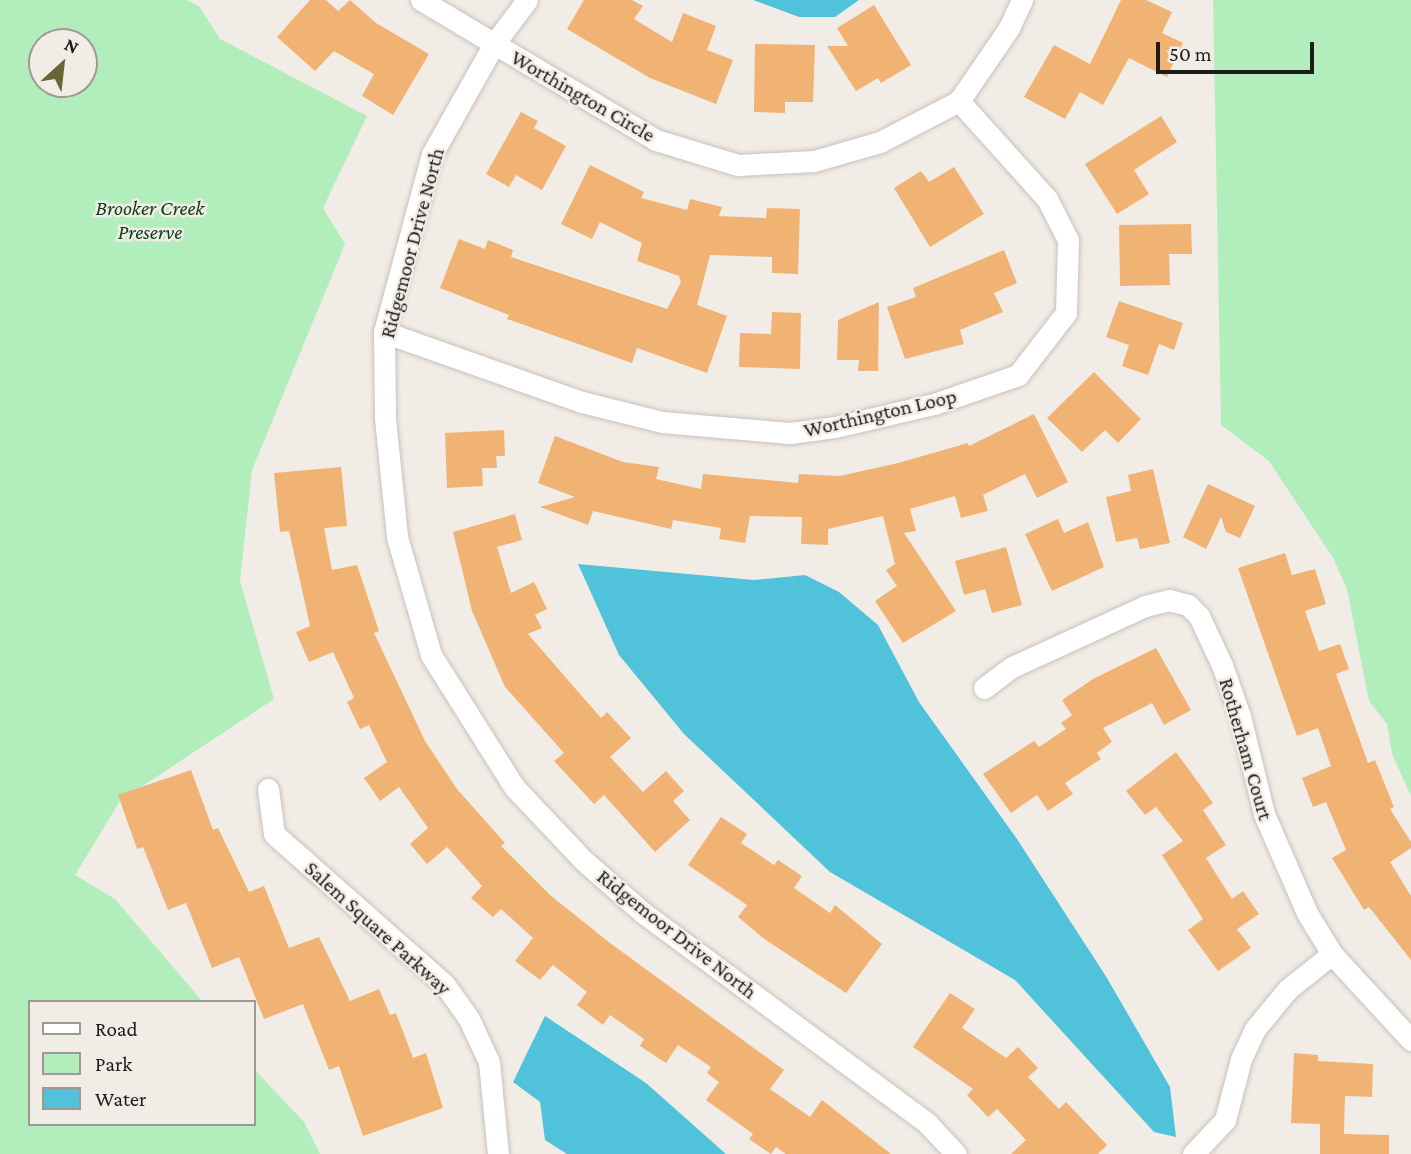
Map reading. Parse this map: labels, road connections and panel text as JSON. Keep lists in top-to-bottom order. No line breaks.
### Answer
{"streets":{"street":["Worthington Circle","Ridgemoor Drive North","Worthington Loop","Rotherham Court","Salem Square Parkway"]},"crossings":[["Worthington Circle","Ridgemoor Drive North"],["Worthington Circle","Worthington Loop"],["Ridgemoor Drive North","Worthington Loop"]],"parks":["Brooker Creek Preserve"],"legend":["Road","Park","Water"],"scale_bar":"50 m","north":"top right"}
